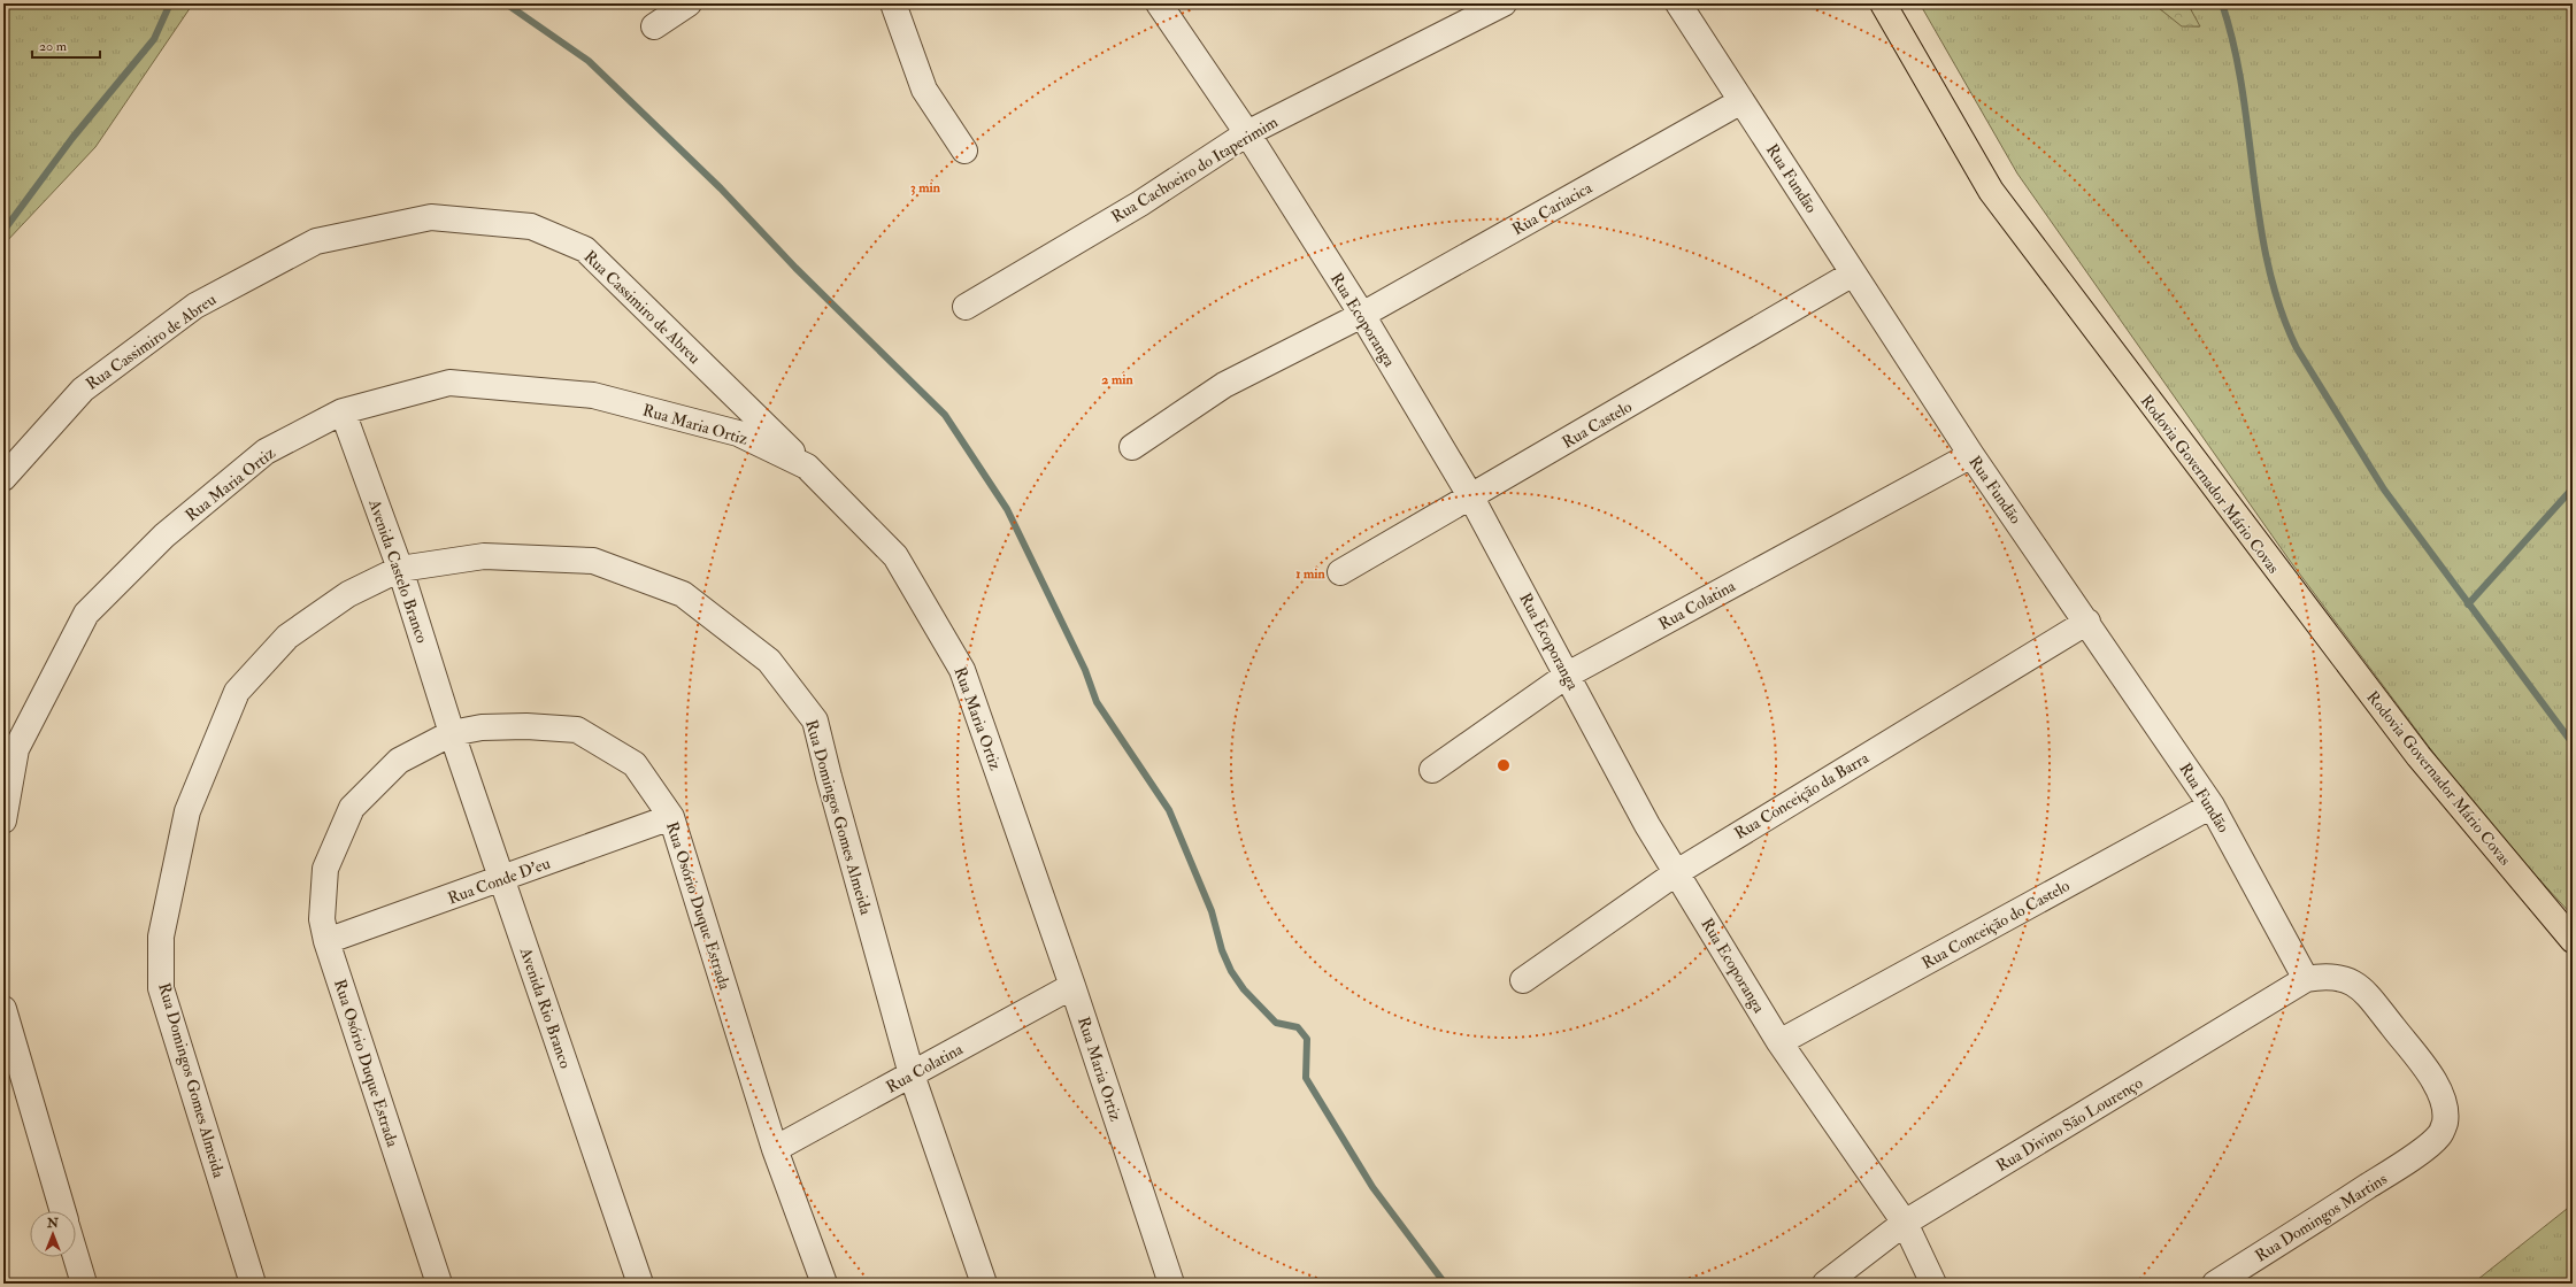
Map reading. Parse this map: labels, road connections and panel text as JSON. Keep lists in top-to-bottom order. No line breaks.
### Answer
{"streets":{"main road":["Rodovia Governador Mário Covas"],"street":["Rua Cachoeiro do Itaperimim","Rua Fundão","Rua Cariacica","Rua Cassimiro de Abreu","Rua Ecoporanga","Rua Maria Ortiz","Rua Castelo","Avenida Castelo Branco","Rua Colatina","Rua Conceição da Barra","Rua Domingos Gomes Almeida","Rua Conde D'eu","Rua Osório Duque Estrada","Rua Conceição do Castelo","Avenida Rio Branco","Rua Divino São Lourenço","Rua Domingos Martins"]},"crossings":[["Rua Cachoeiro do Itaperimim","Rua Ecoporanga"],["Rua Fundão","Rua Cariacica"],["Rua Fundão","Rua Castelo"],["Rua Fundão","Rua Colatina"],["Rua Fundão","Rua Conceição da Barra"],["Rua Fundão","Rua Conceição do Castelo"],["Rua Fundão","Rua Divino São Lourenço"],["Rua Fundão","Rua Domingos Martins"],["Rua Cariacica","Rua Ecoporanga"],["Rua Cassimiro de Abreu","Rua Maria Ortiz"],["Rua Ecoporanga","Rua Castelo"],["Rua Ecoporanga","Rua Colatina"],["Rua Ecoporanga","Rua Conceição da Barra"],["Rua Ecoporanga","Rua Conceição do Castelo"],["Rua Ecoporanga","Rua Divino São Lourenço"],["Rua Maria Ortiz","Avenida Castelo Branco"],["Rua Maria Ortiz","Rua Colatina"],["Avenida Castelo Branco","Rua Domingos Gomes Almeida"],["Avenida Castelo Branco","Rua Osório Duque Estrada"],["Avenida Castelo Branco","Avenida Rio Branco"],["Rua Colatina","Rua Domingos Gomes Almeida"],["Rua Colatina","Rua Osório Duque Estrada"],["Rua Conde D'eu","Rua Osório Duque Estrada"],["Rua Conde D'eu","Avenida Rio Branco"],["Rua Osório Duque Estrada","Avenida Rio Branco"],["Rua Divino São Lourenço","Rua Domingos Martins"]],"scale_bar":"20 m","north":"top","rings":["3 min","2 min","1 min"]}
